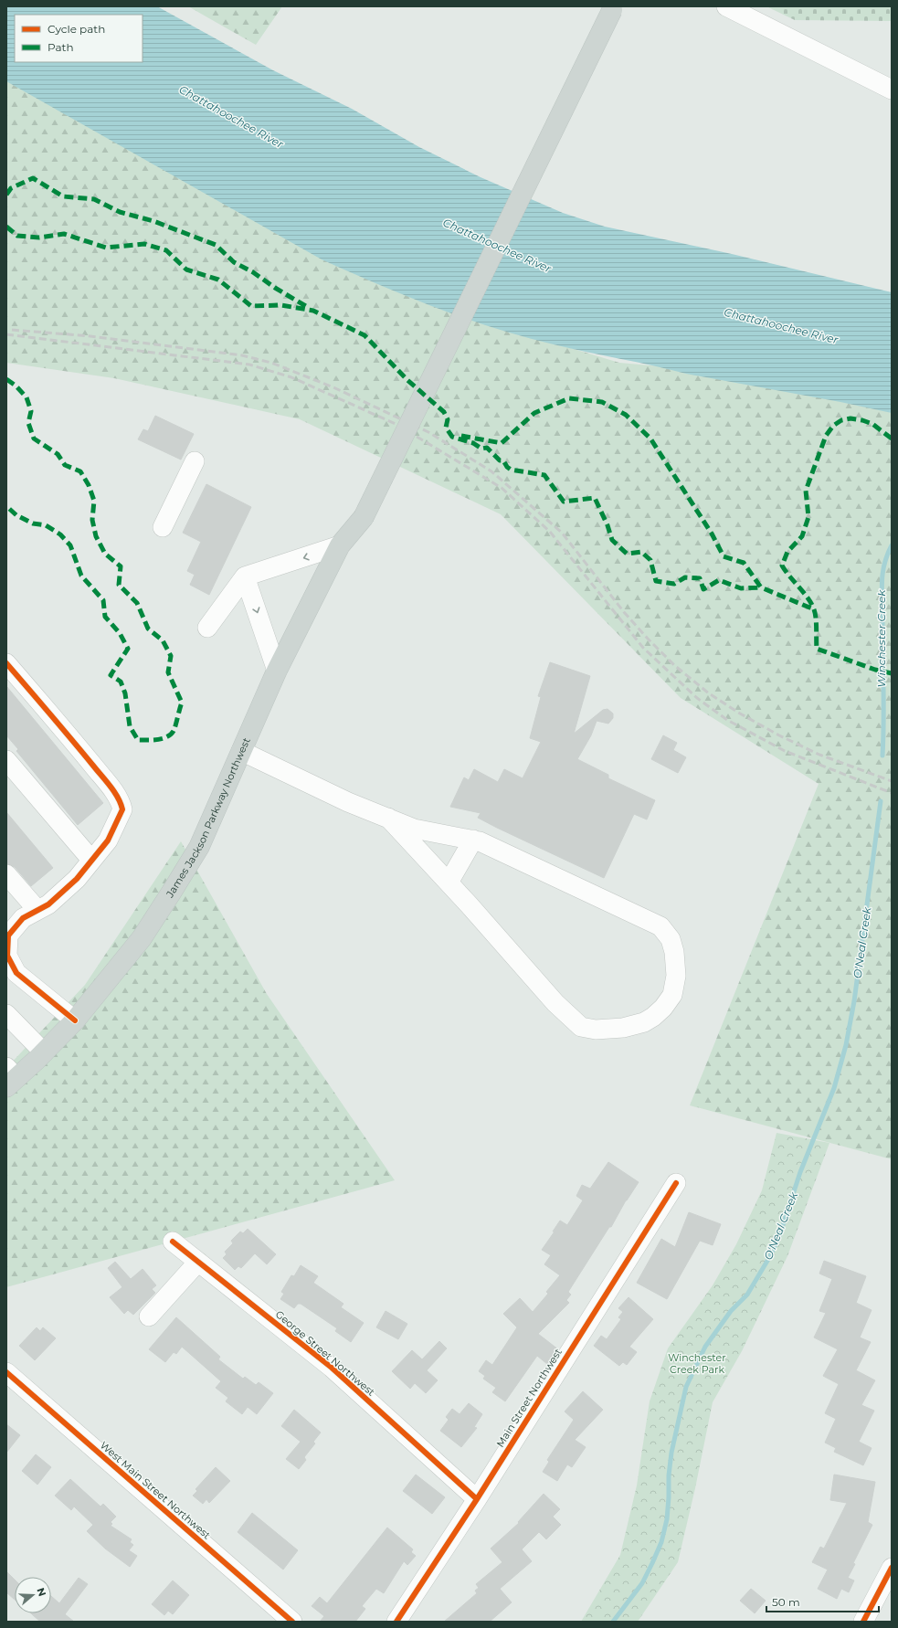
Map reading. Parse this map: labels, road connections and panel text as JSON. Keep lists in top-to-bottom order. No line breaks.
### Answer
{"streets":{"main road":["James Jackson Parkway Northwest"],"street":["George Street Northwest","Main Street Northwest","West Main Street Northwest"]},"crossings":[["George Street Northwest","Main Street Northwest"]],"water":["Chattahoochee River","Winchester Creek","O'Neal Creek"],"parks":["Winchester Creek Park"],"legend":["Cycle path","Path"],"scale_bar":"50 m","north":"right"}
